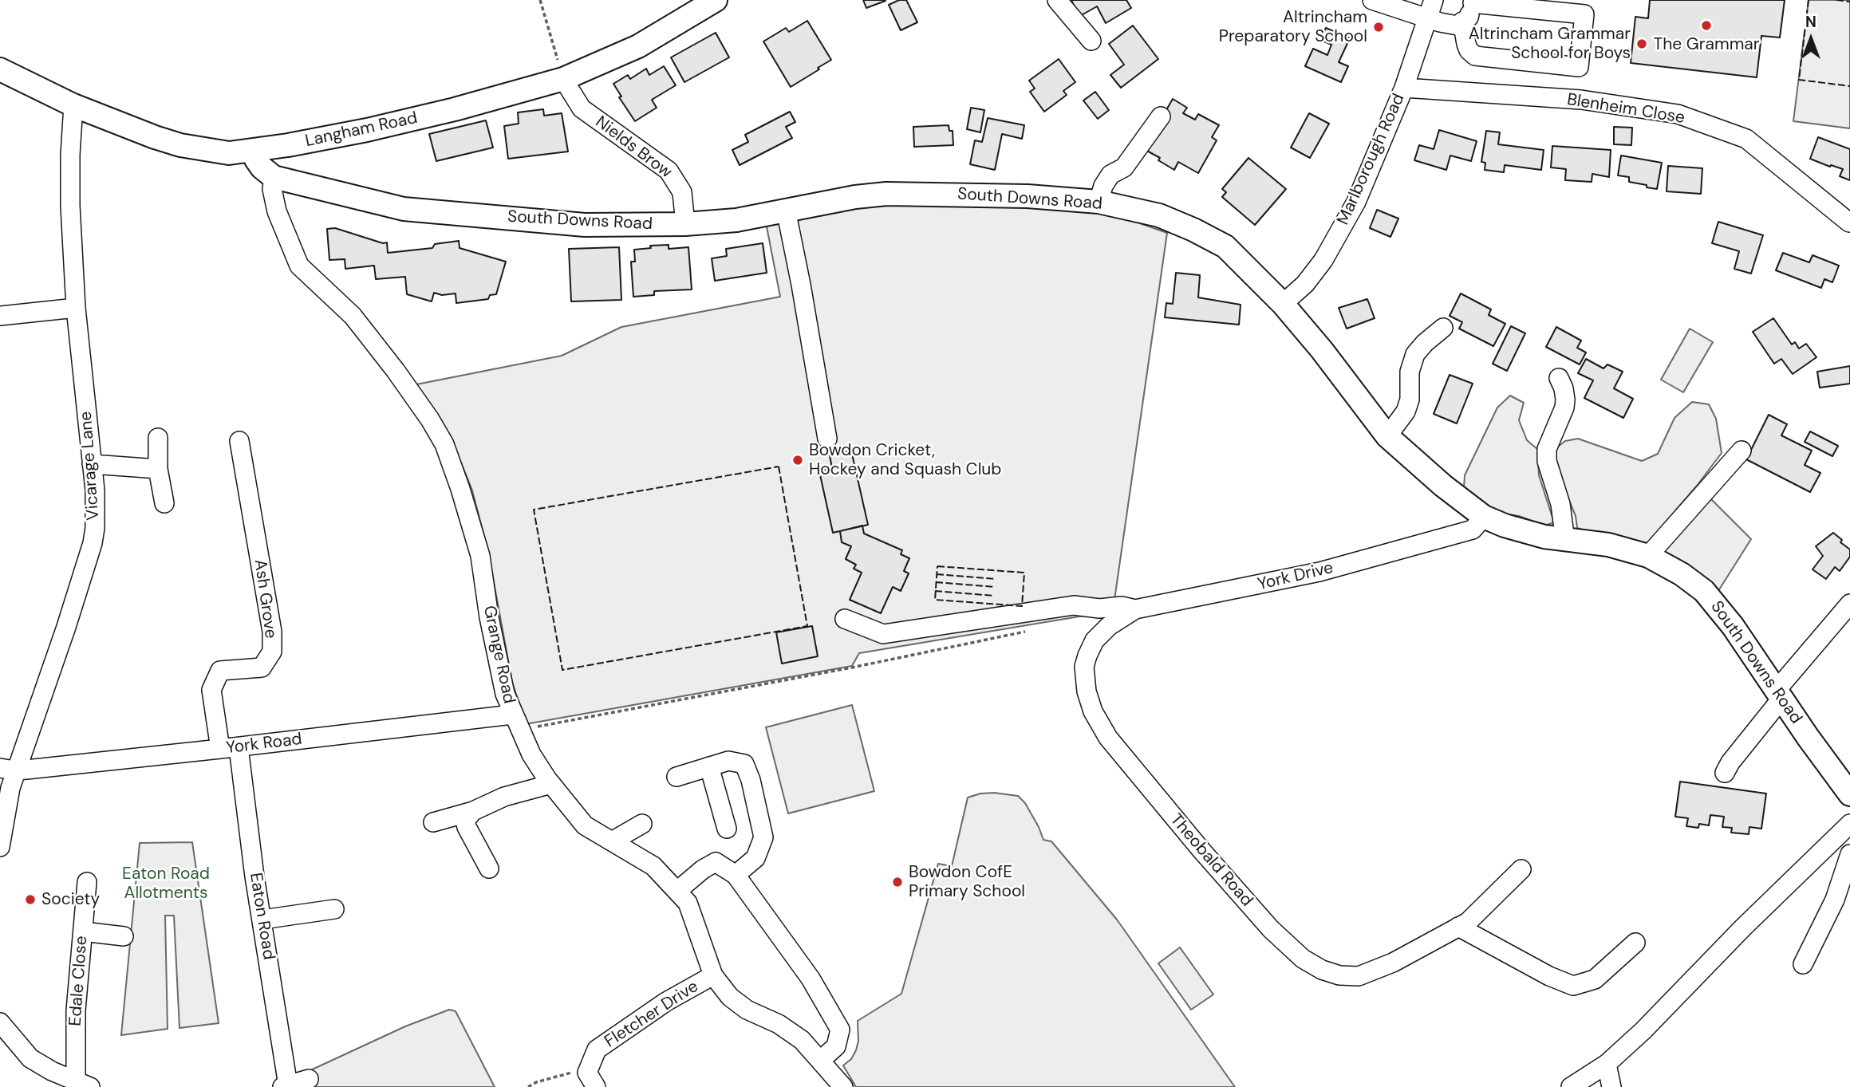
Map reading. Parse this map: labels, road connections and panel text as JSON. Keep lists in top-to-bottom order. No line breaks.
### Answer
{"streets":{"main road":["Langham Road","South Downs Road"],"street":["Blenheim Close","Nields Brow","Marlborough Road","Vicarage Lane","York Drive","Ash Grove","Grange Road","York Road","Theobald Road","Eaton Road","Edale Close","Fletcher Drive"]},"crossings":[["Blenheim Close","Marlborough Road"],["Langham Road","Nields Brow"],["Langham Road","Vicarage Lane"],["Nields Brow","South Downs Road"],["Marlborough Road","South Downs Road"],["South Downs Road","York Drive"],["South Downs Road","Grange Road"],["Vicarage Lane","York Road"],["York Drive","Theobald Road"],["Ash Grove","York Road"],["Grange Road","York Road"],["Grange Road","Fletcher Drive"],["York Road","Eaton Road"]],"parks":["Eaton Road Allotments"],"places":["The Grammar","Altrincham Preparatory School","Altrincham Grammar School for Boys","Bowdon Cricket, Hockey and Squash Club","Bowdon CofE Primary School","Society"],"north":"top"}
